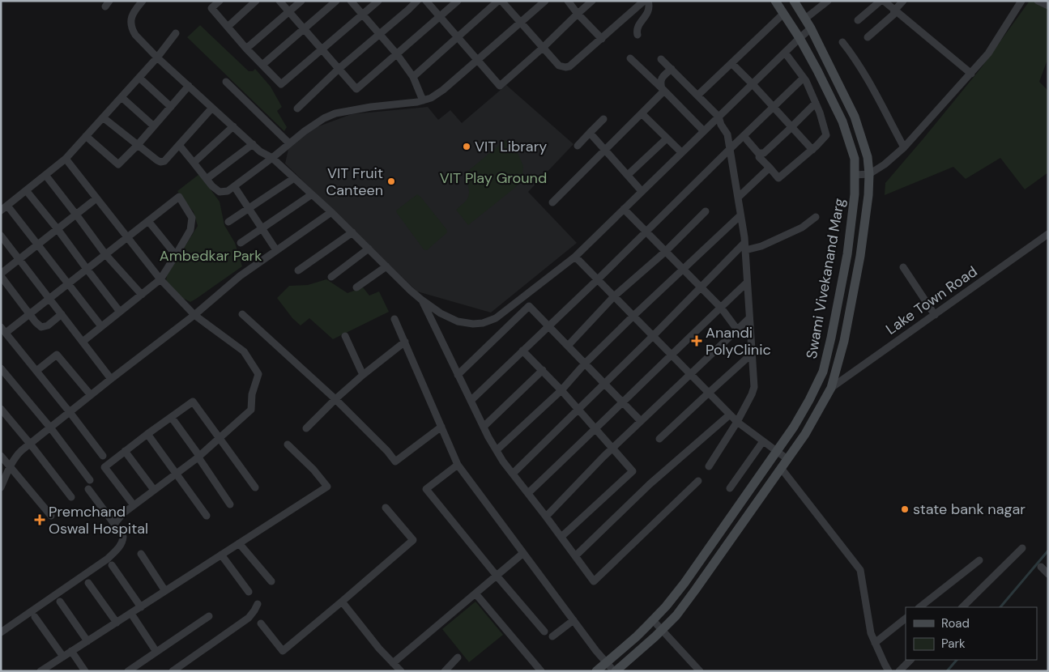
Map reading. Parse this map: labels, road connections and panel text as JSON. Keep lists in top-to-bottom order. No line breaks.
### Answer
{"streets":{"main road":["Swami Vivekanand Marg"],"street":["Lake Town Road"]},"crossings":[["Swami Vivekanand Marg","Lake Town Road"]],"parks":["VIT Play Ground","Ambedkar Park"],"places":{"other":["VIT Library","VIT Fruit Canteen","state bank nagar"],"health":["Anandi PolyClinic","Premchand Oswal Hospital"]},"legend":["Road","Park"]}
